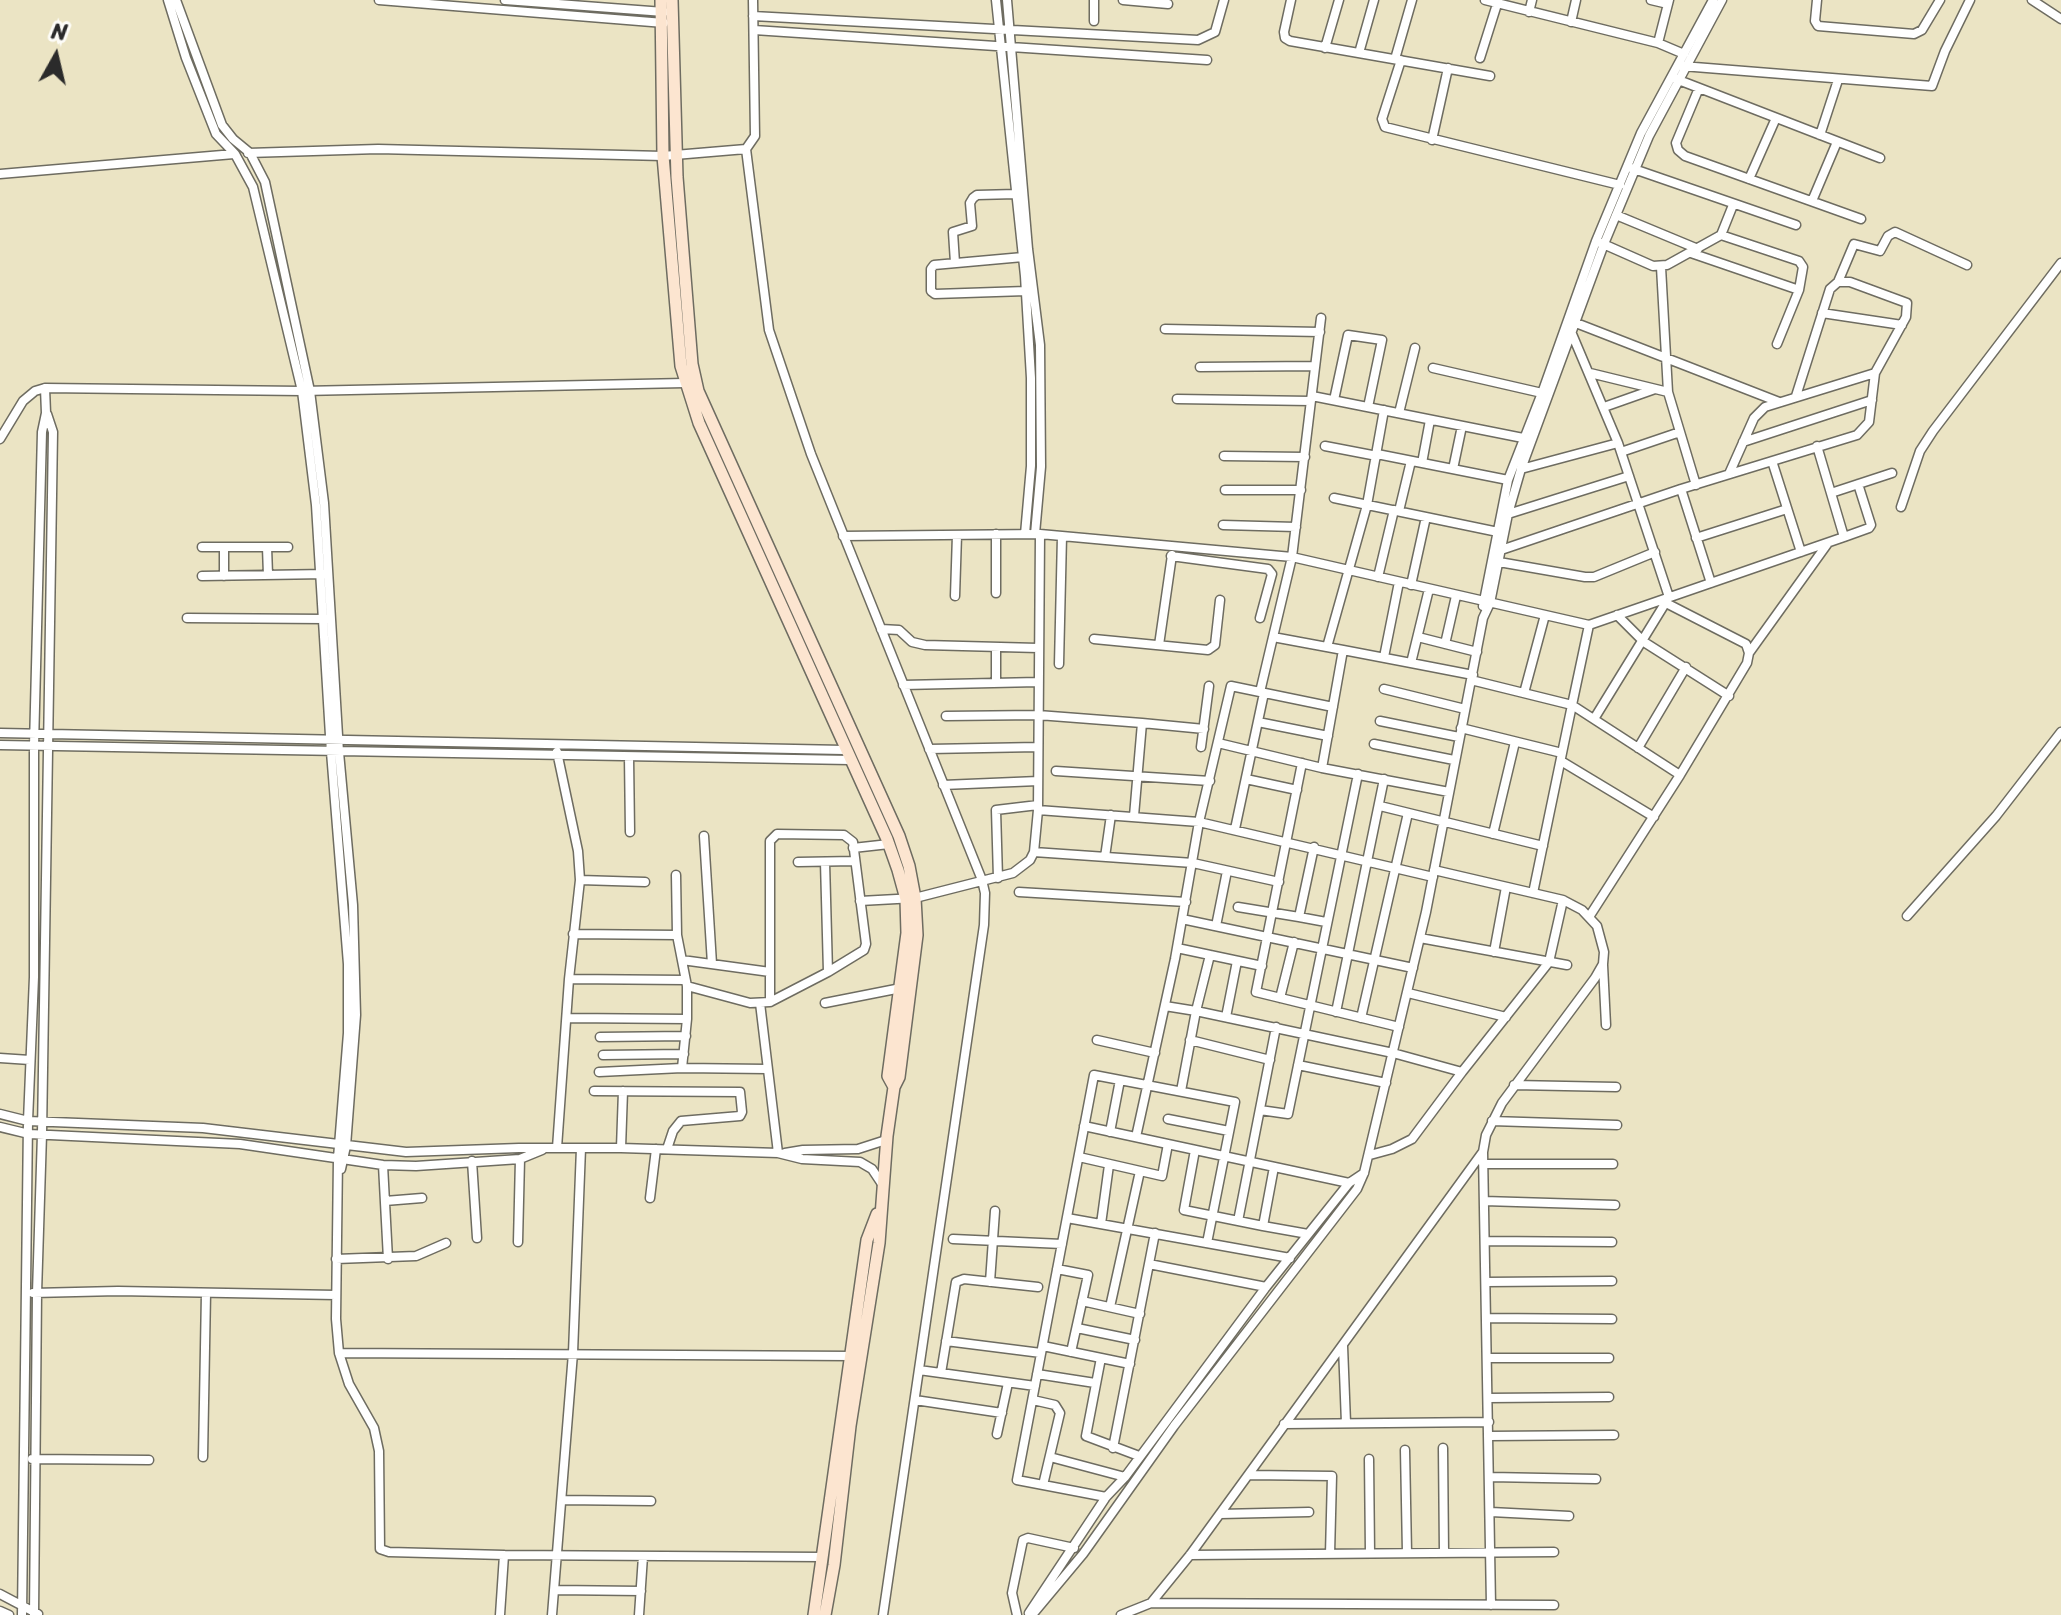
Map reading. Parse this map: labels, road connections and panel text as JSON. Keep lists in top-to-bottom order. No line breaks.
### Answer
{"north":"top"}
